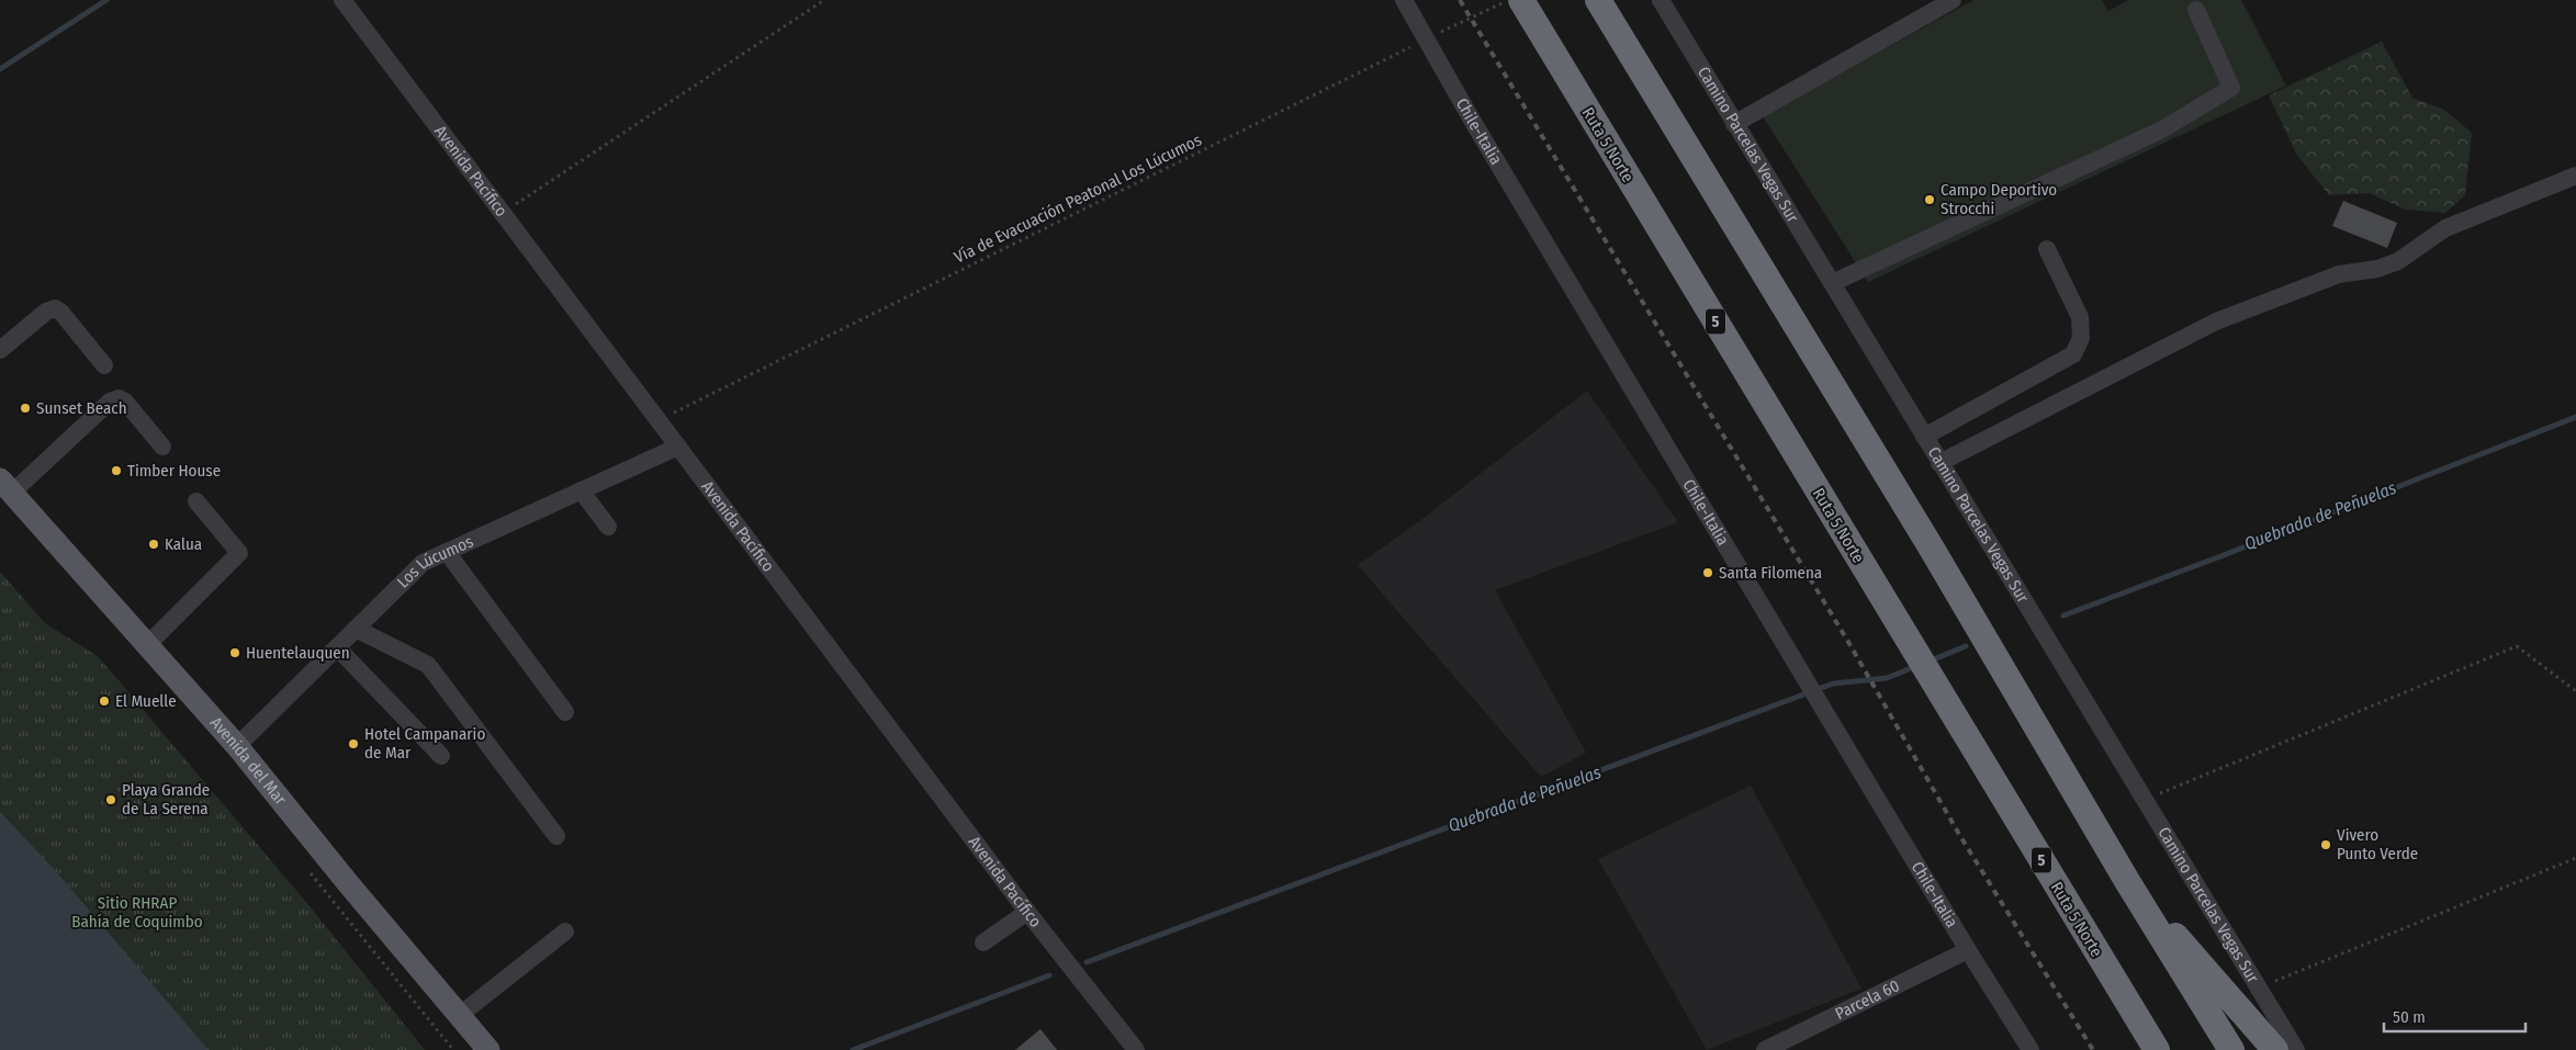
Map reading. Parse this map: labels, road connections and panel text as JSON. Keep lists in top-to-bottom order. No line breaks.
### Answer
{"streets":{"highway":["Ruta 5 Norte","5"],"main road":["Avenida del Mar"],"street":["Chile-Italia","Camino Parcelas Vegas Sur","Avenida Pacífico","Los Lúcumos","Parcela 60"],"path":["Vía de Evacuación Peatonal Los Lúcumos"]},"crossings":[["Chile-Italia","Vía de Evacuación Peatonal Los Lúcumos"],["Chile-Italia","Parcela 60"],["Avenida Pacífico","Vía de Evacuación Peatonal Los Lúcumos"],["Avenida Pacífico","Los Lúcumos"],["Los Lúcumos","Avenida del Mar"]],"water":["Quebrada de Peñuelas"],"parks":["Sitio RHRAP Bahía de Coquimbo"],"places":["Campo Deportivo Strocchi","Sunset Beach","Timber House","Kalua","Santa Filomena","Huentelauquen","El Muelle","Hotel Campanario de Mar","Playa Grande de La Serena","Vivero Punto Verde"],"scale_bar":"50 m"}
